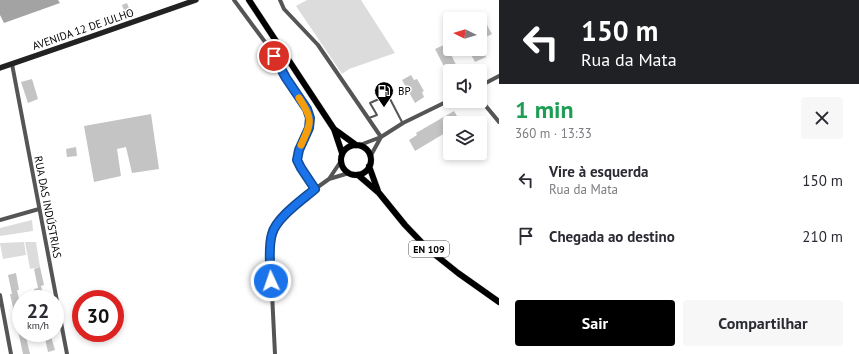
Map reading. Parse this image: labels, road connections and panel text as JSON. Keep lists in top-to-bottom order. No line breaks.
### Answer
{"streets":{"main road":["AVENIDA 12 DE JULHO","EN 109"],"street":["RUA DAS INDÚSTRIAS"]},"crossings":[["AVENIDA 12 DE JULHO","RUA DAS INDÚSTRIAS"]],"places":{"fuel station":["BP"]},"north":"left","page":{"turn":["150 m","Rua da Mata"],"heading":["1 min","360 m · 13:33"],"list":[{"name":"Vire à esquerda","note":"Rua da Mata","value":"150 m"},{"name":"Chegada ao destino","value":"210 m"}],"speed":"22 km/h","limit":"30","buttons":["Sair","Compartilhar"]}}
